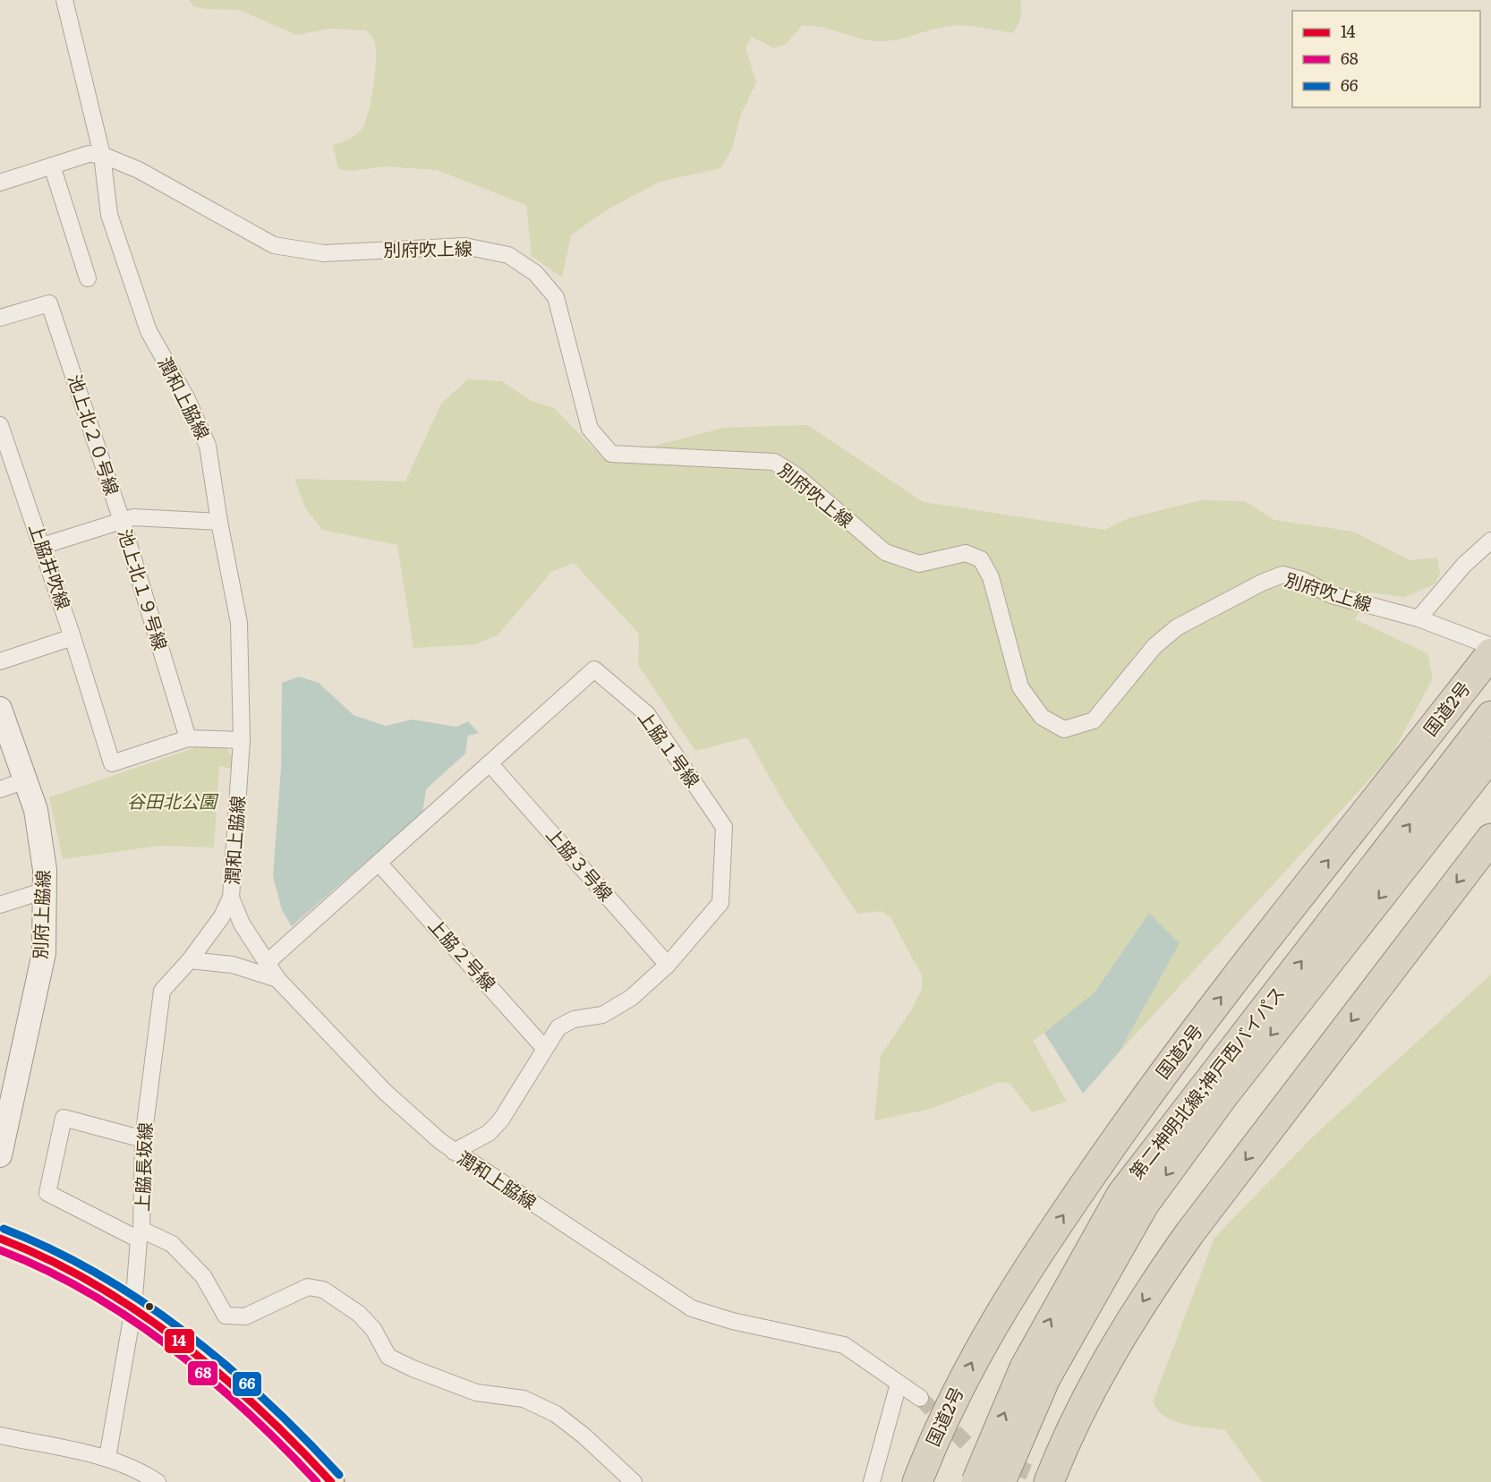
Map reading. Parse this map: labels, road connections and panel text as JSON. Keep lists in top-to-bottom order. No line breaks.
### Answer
{"streets":{"highway":["国道2号","第二神明北線;神戸西バイパス"],"street":["別府吹上線","潤和上脇線","池上北２０号線","上脇井吹線","池上北１９号線","上脇１号線","上脇３号線","別府上脇線","上脇２号線","上脇長坂線"]},"crossings":[["別府吹上線","潤和上脇線"],["潤和上脇線","上脇１号線"],["潤和上脇線","上脇長坂線"],["池上北２０号線","池上北１９号線"],["上脇井吹線","池上北１９号線"],["上脇１号線","上脇３号線"],["上脇１号線","上脇２号線"]],"parks":["谷田北公園"],"lines":["transit line 66","transit line 14","transit line 68"],"legend":["14","68","66"]}
